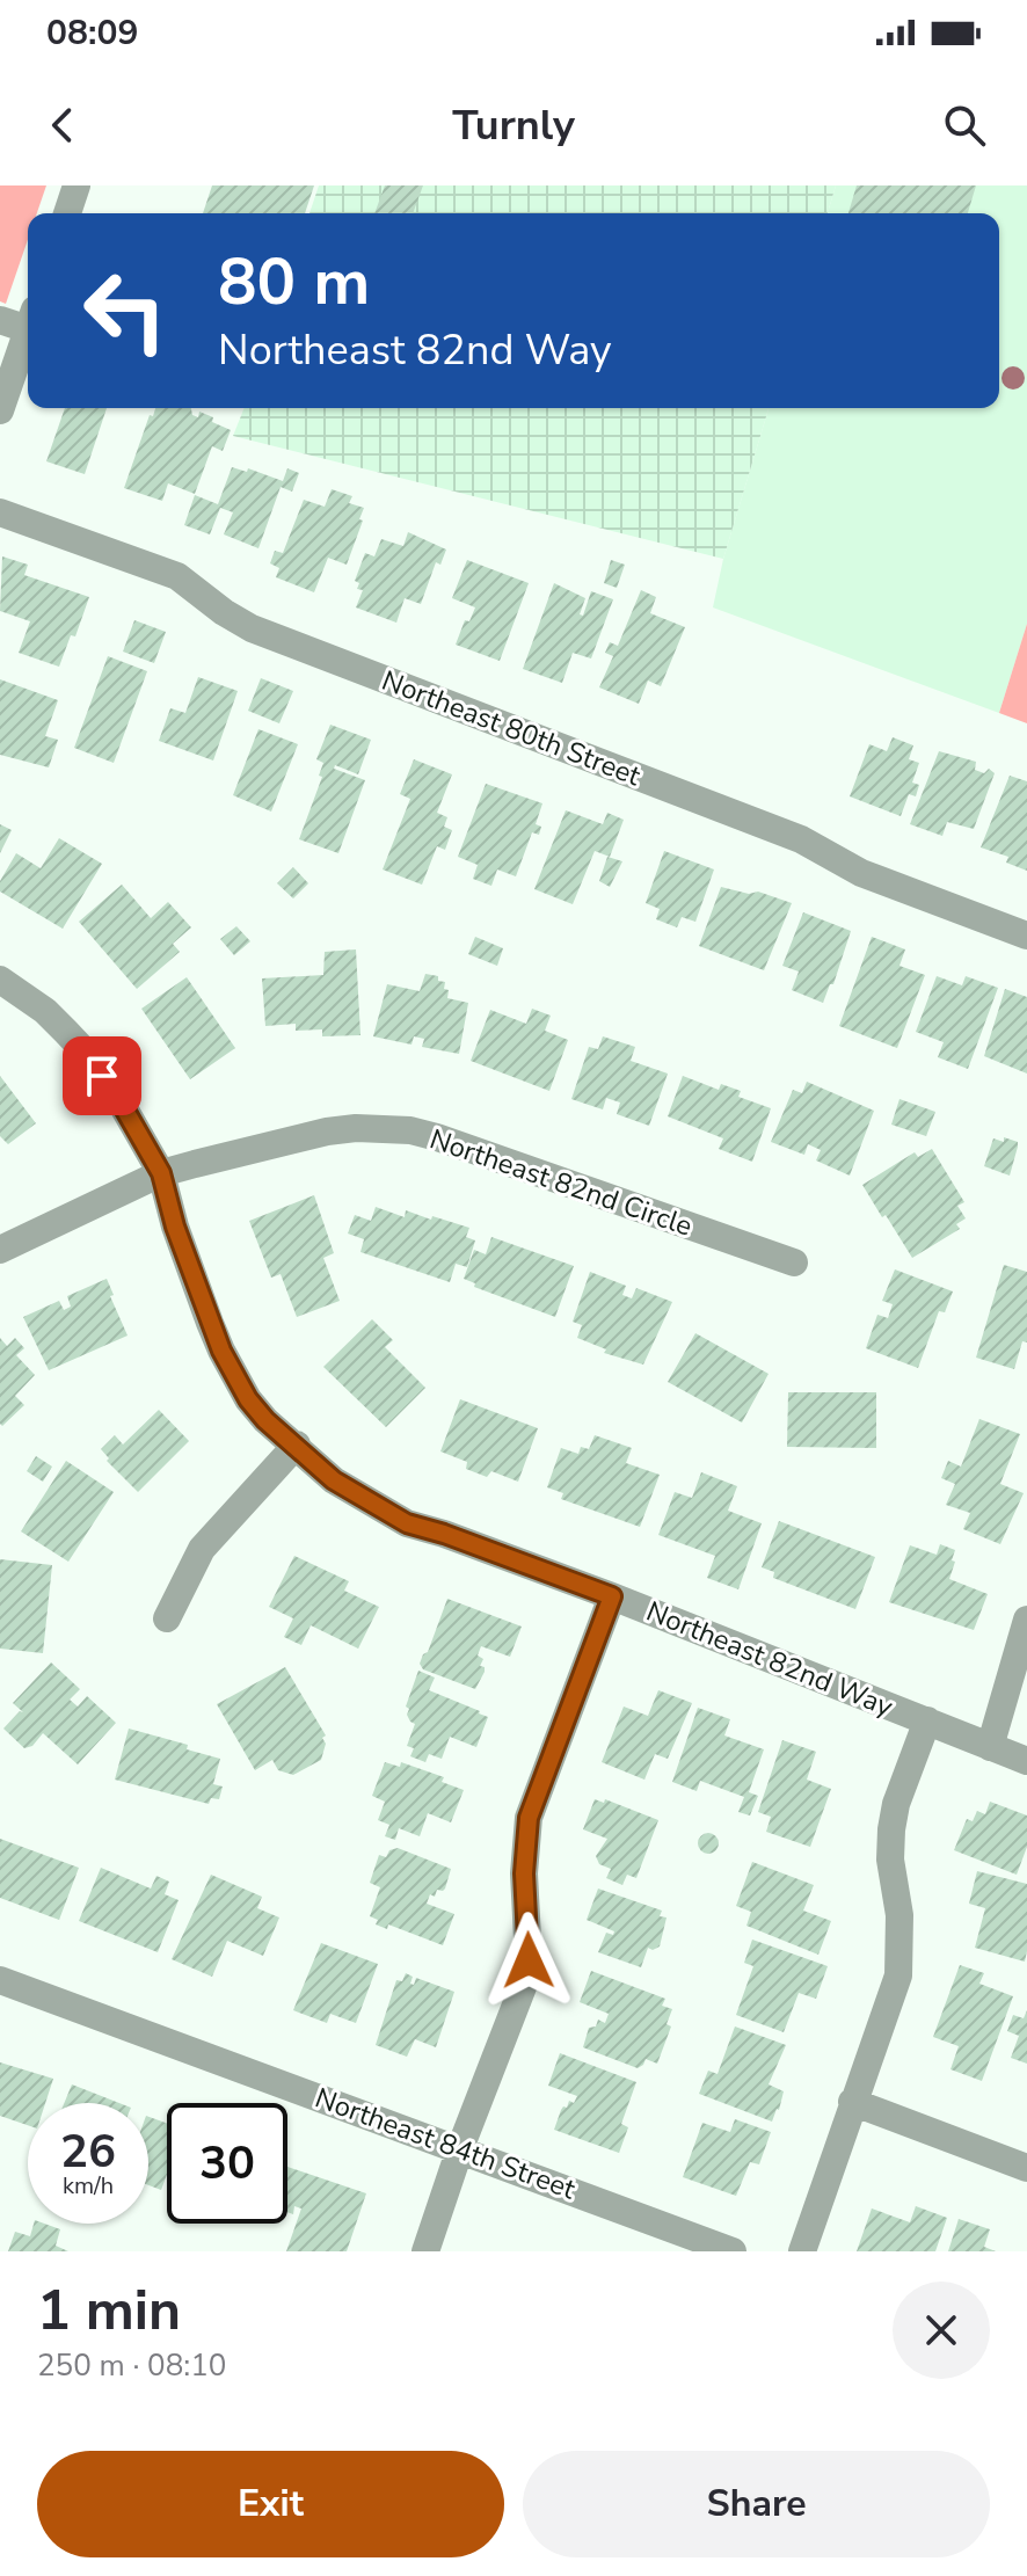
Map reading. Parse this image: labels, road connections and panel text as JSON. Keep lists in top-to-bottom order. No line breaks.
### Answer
{"streets":{"street":["Northeast 80th Street","Northeast 82nd Circle","Northeast 82nd Way","Northeast 84th Street"]},"crossings":[["Northeast 82nd Circle","Northeast 82nd Way"]],"page":{"status":"08:09","header":"Turnly","turn":["80 m","Northeast 82nd Way"],"speed":"26 km/h","limit":"30","heading":["1 min","250 m · 08:10"],"buttons":["Exit","Share"]}}
